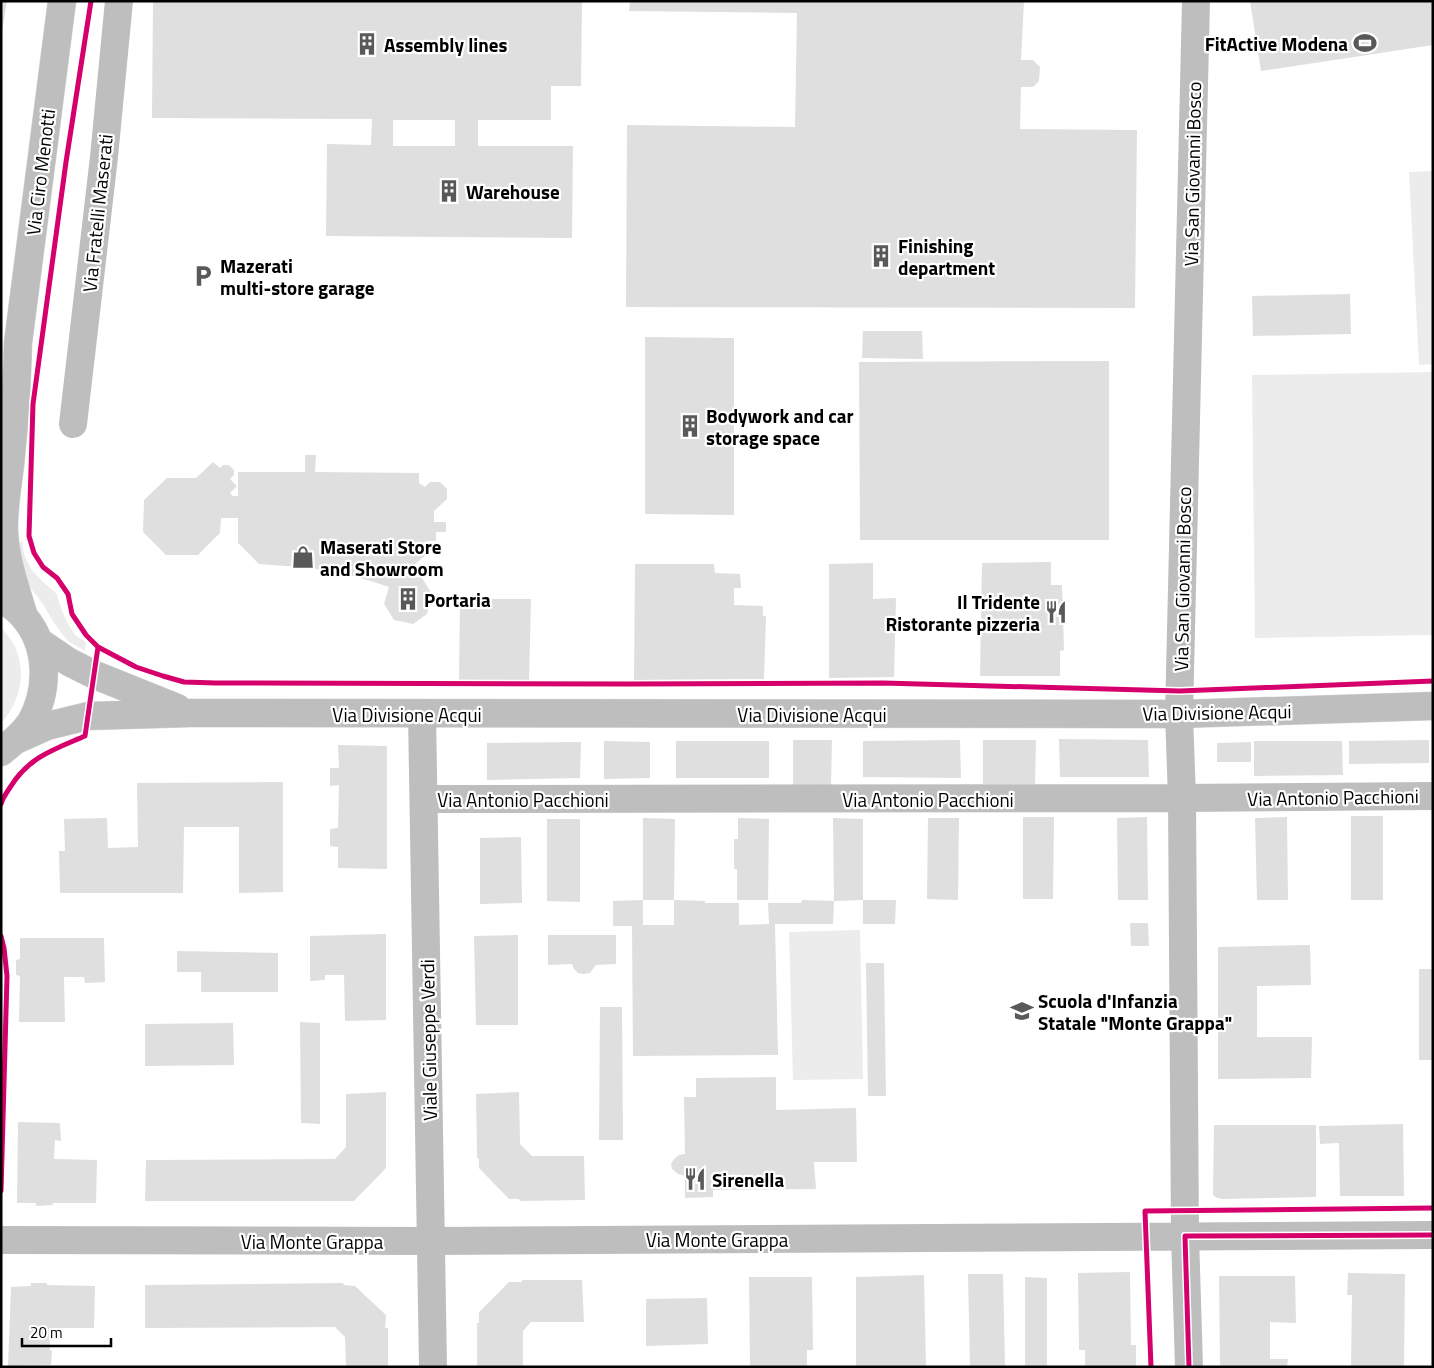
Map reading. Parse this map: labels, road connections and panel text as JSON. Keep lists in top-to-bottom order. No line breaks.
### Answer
{"streets":{"street":["Via Ciro Menotti","Via San Giovanni Bosco","Via Fratelli Maserati","Via Divisione Acqui","Via Antonio Pacchioni","Viale Giuseppe Verdi","Via Monte Grappa"]},"crossings":[["Via San Giovanni Bosco","Via Divisione Acqui"],["Via San Giovanni Bosco","Via Antonio Pacchioni"],["Via San Giovanni Bosco","Via Monte Grappa"],["Via Divisione Acqui","Viale Giuseppe Verdi"],["Via Antonio Pacchioni","Viale Giuseppe Verdi"],["Viale Giuseppe Verdi","Via Monte Grappa"]],"places":{"sports":["FitActive Modena"],"building":["Assembly lines","Warehouse","Finishing department","Bodywork and car storage space","Portaria"],"parking":["Mazerati multi-store garage"],"shop":["Maserati Store and Showroom"],"restaurant":["Il Tridente Ristorante pizzeria","Sirenella"],"school or university":["Scuola d'Infanzia Statale \"Monte Grappa\""]},"scale_bar":"20 m"}
